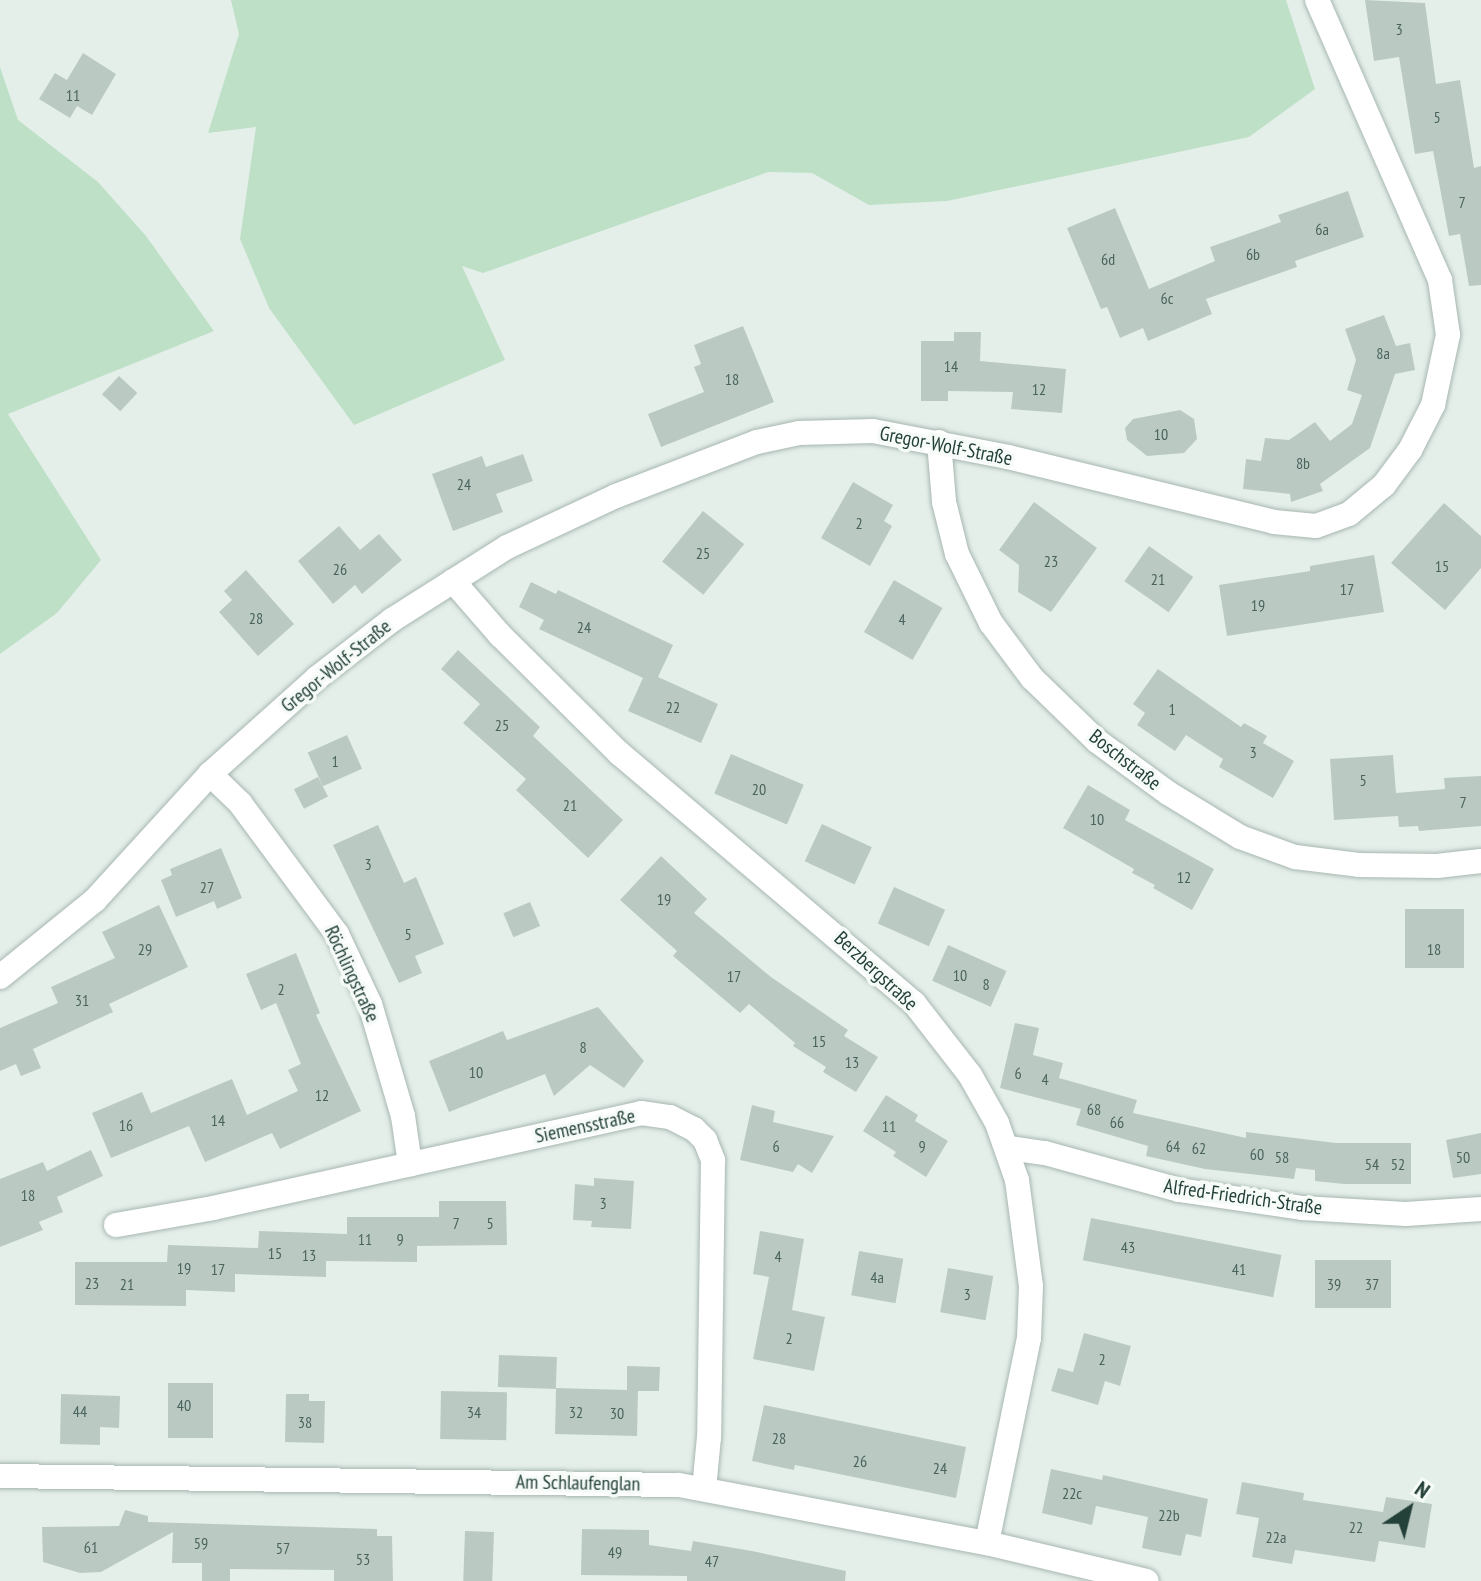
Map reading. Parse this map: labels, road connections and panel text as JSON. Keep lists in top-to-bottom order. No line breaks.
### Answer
{"streets":{"street":["Gregor-Wolf-Straße","Boschstraße","Berzbergstraße","Röchlingstraße","Siemensstraße","Alfred-Friedrich-Straße","Am Schlaufenglan"]},"crossings":[["Gregor-Wolf-Straße","Boschstraße"],["Gregor-Wolf-Straße","Berzbergstraße"],["Gregor-Wolf-Straße","Röchlingstraße"],["Berzbergstraße","Alfred-Friedrich-Straße"],["Berzbergstraße","Am Schlaufenglan"],["Röchlingstraße","Siemensstraße"],["Siemensstraße","Am Schlaufenglan"]],"house_numbers":["3","11","5","7","6a","6b","6d","6c","8a","14","18","12","10","8b","24","2","25","23","15","26","21","17","19","28","4","24","22","1","25","3","1","5","20","7","21","10","3","12","27","19","5","29","18","10","17","8","2","31","15","8","13","10","6","4","12","68","14","66","16","11","6","9","64","62","60","58","50","54","52","18","3","7","5","11","9","43","15","13","4","19","17","41","4a","23","21","39","37","3","2","2","40","44","34","32","30","38","28","26","24","22c","22b","22","22a","59","61","57","49","53","47"],"north":"top right"}
